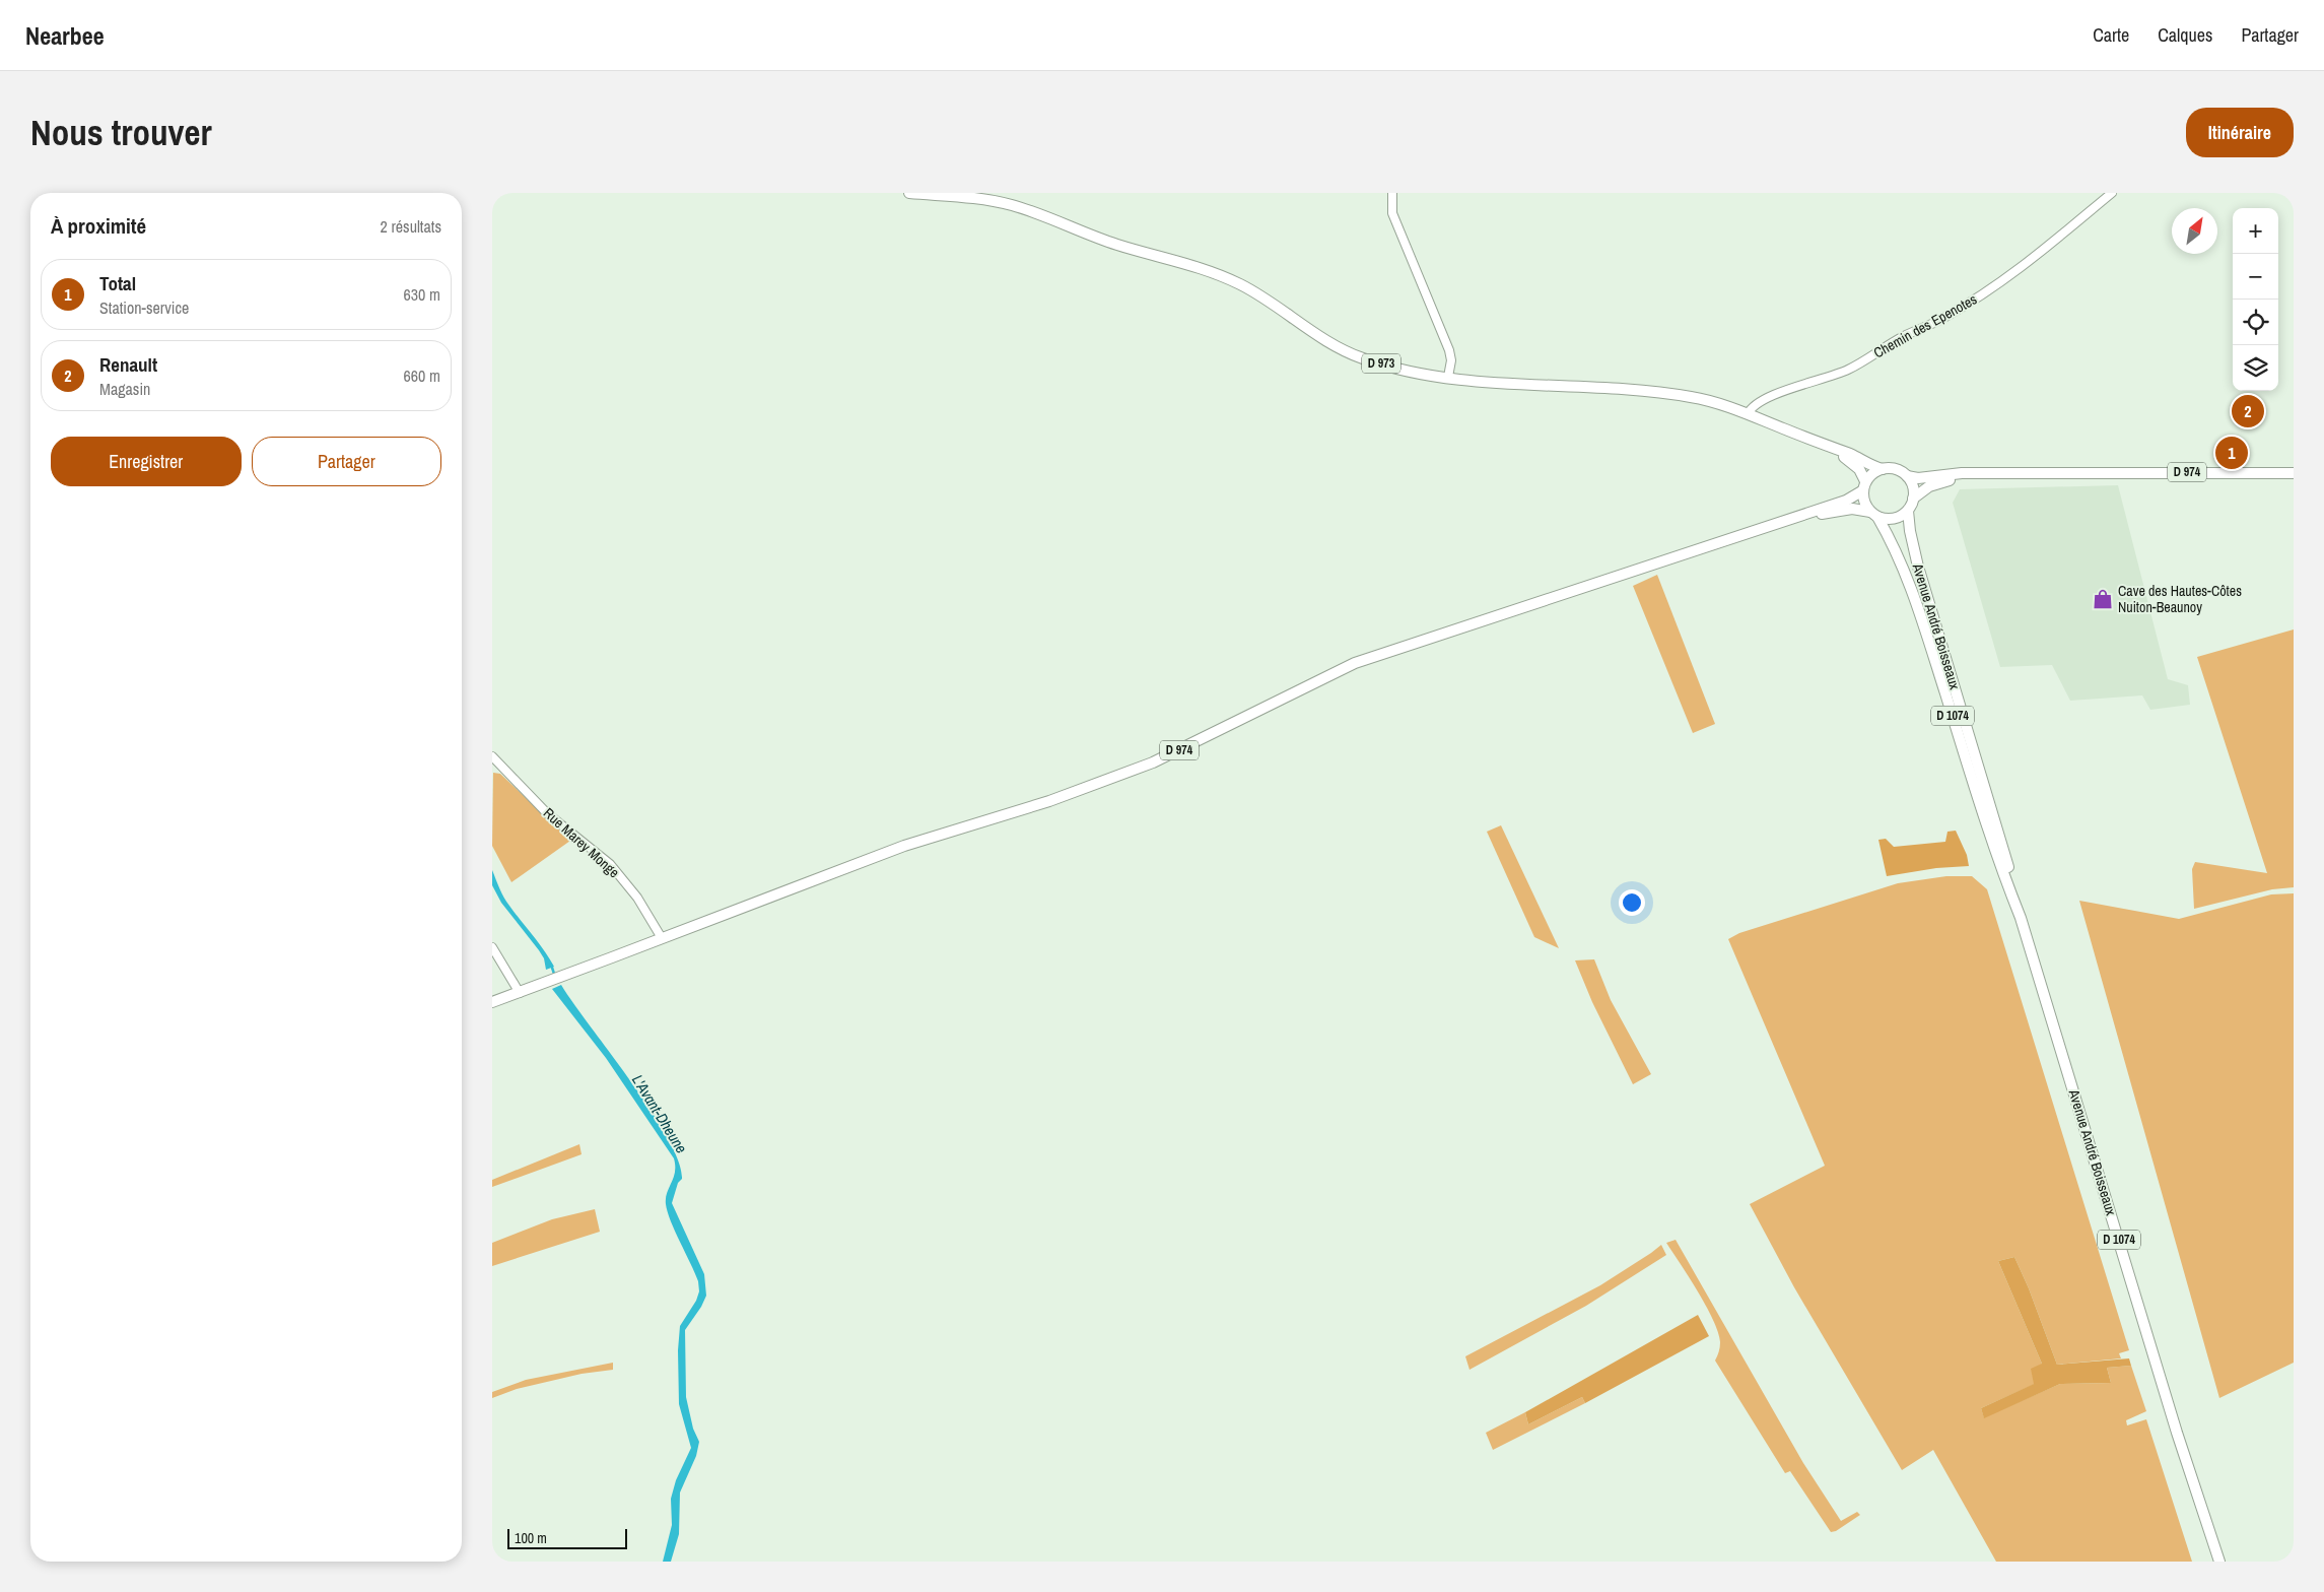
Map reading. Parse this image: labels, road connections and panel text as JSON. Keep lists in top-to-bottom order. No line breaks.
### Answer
{"streets":{"main road":["D 973","D 974","Avenue André Boisseaux","D 1074"],"street":["Chemin des Epenotes","Rue Marey Monge"]},"crossings":[["Chemin des Epenotes","D 973"],["D 973","D 974"],["D 973","Avenue André Boisseaux"],["D 974","Avenue André Boisseaux"],["D 974","Rue Marey Monge"]],"water":["L'Avant-Dheune"],"places":{"shop":["Cave des Hautes-Côtes Nuiton-Beaunoy"]},"scale_bar":"100 m","north":"top right","page":{"header":"Nearbee","nav":["Carte","Calques","Partager"],"buttons":["Itinéraire",["Enregistrer","Partager"]],"title":"Nous trouver","heading":["À proximité","2 résultats"],"map_buttons":["+","−"],"list":[{"mark":"1","name":"Total","note":"Station-service","value":"630 m"},{"mark":"2","name":"Renault","note":"Magasin","value":"660 m"}],"pins":["2","1"],"scale":"100 m"}}
